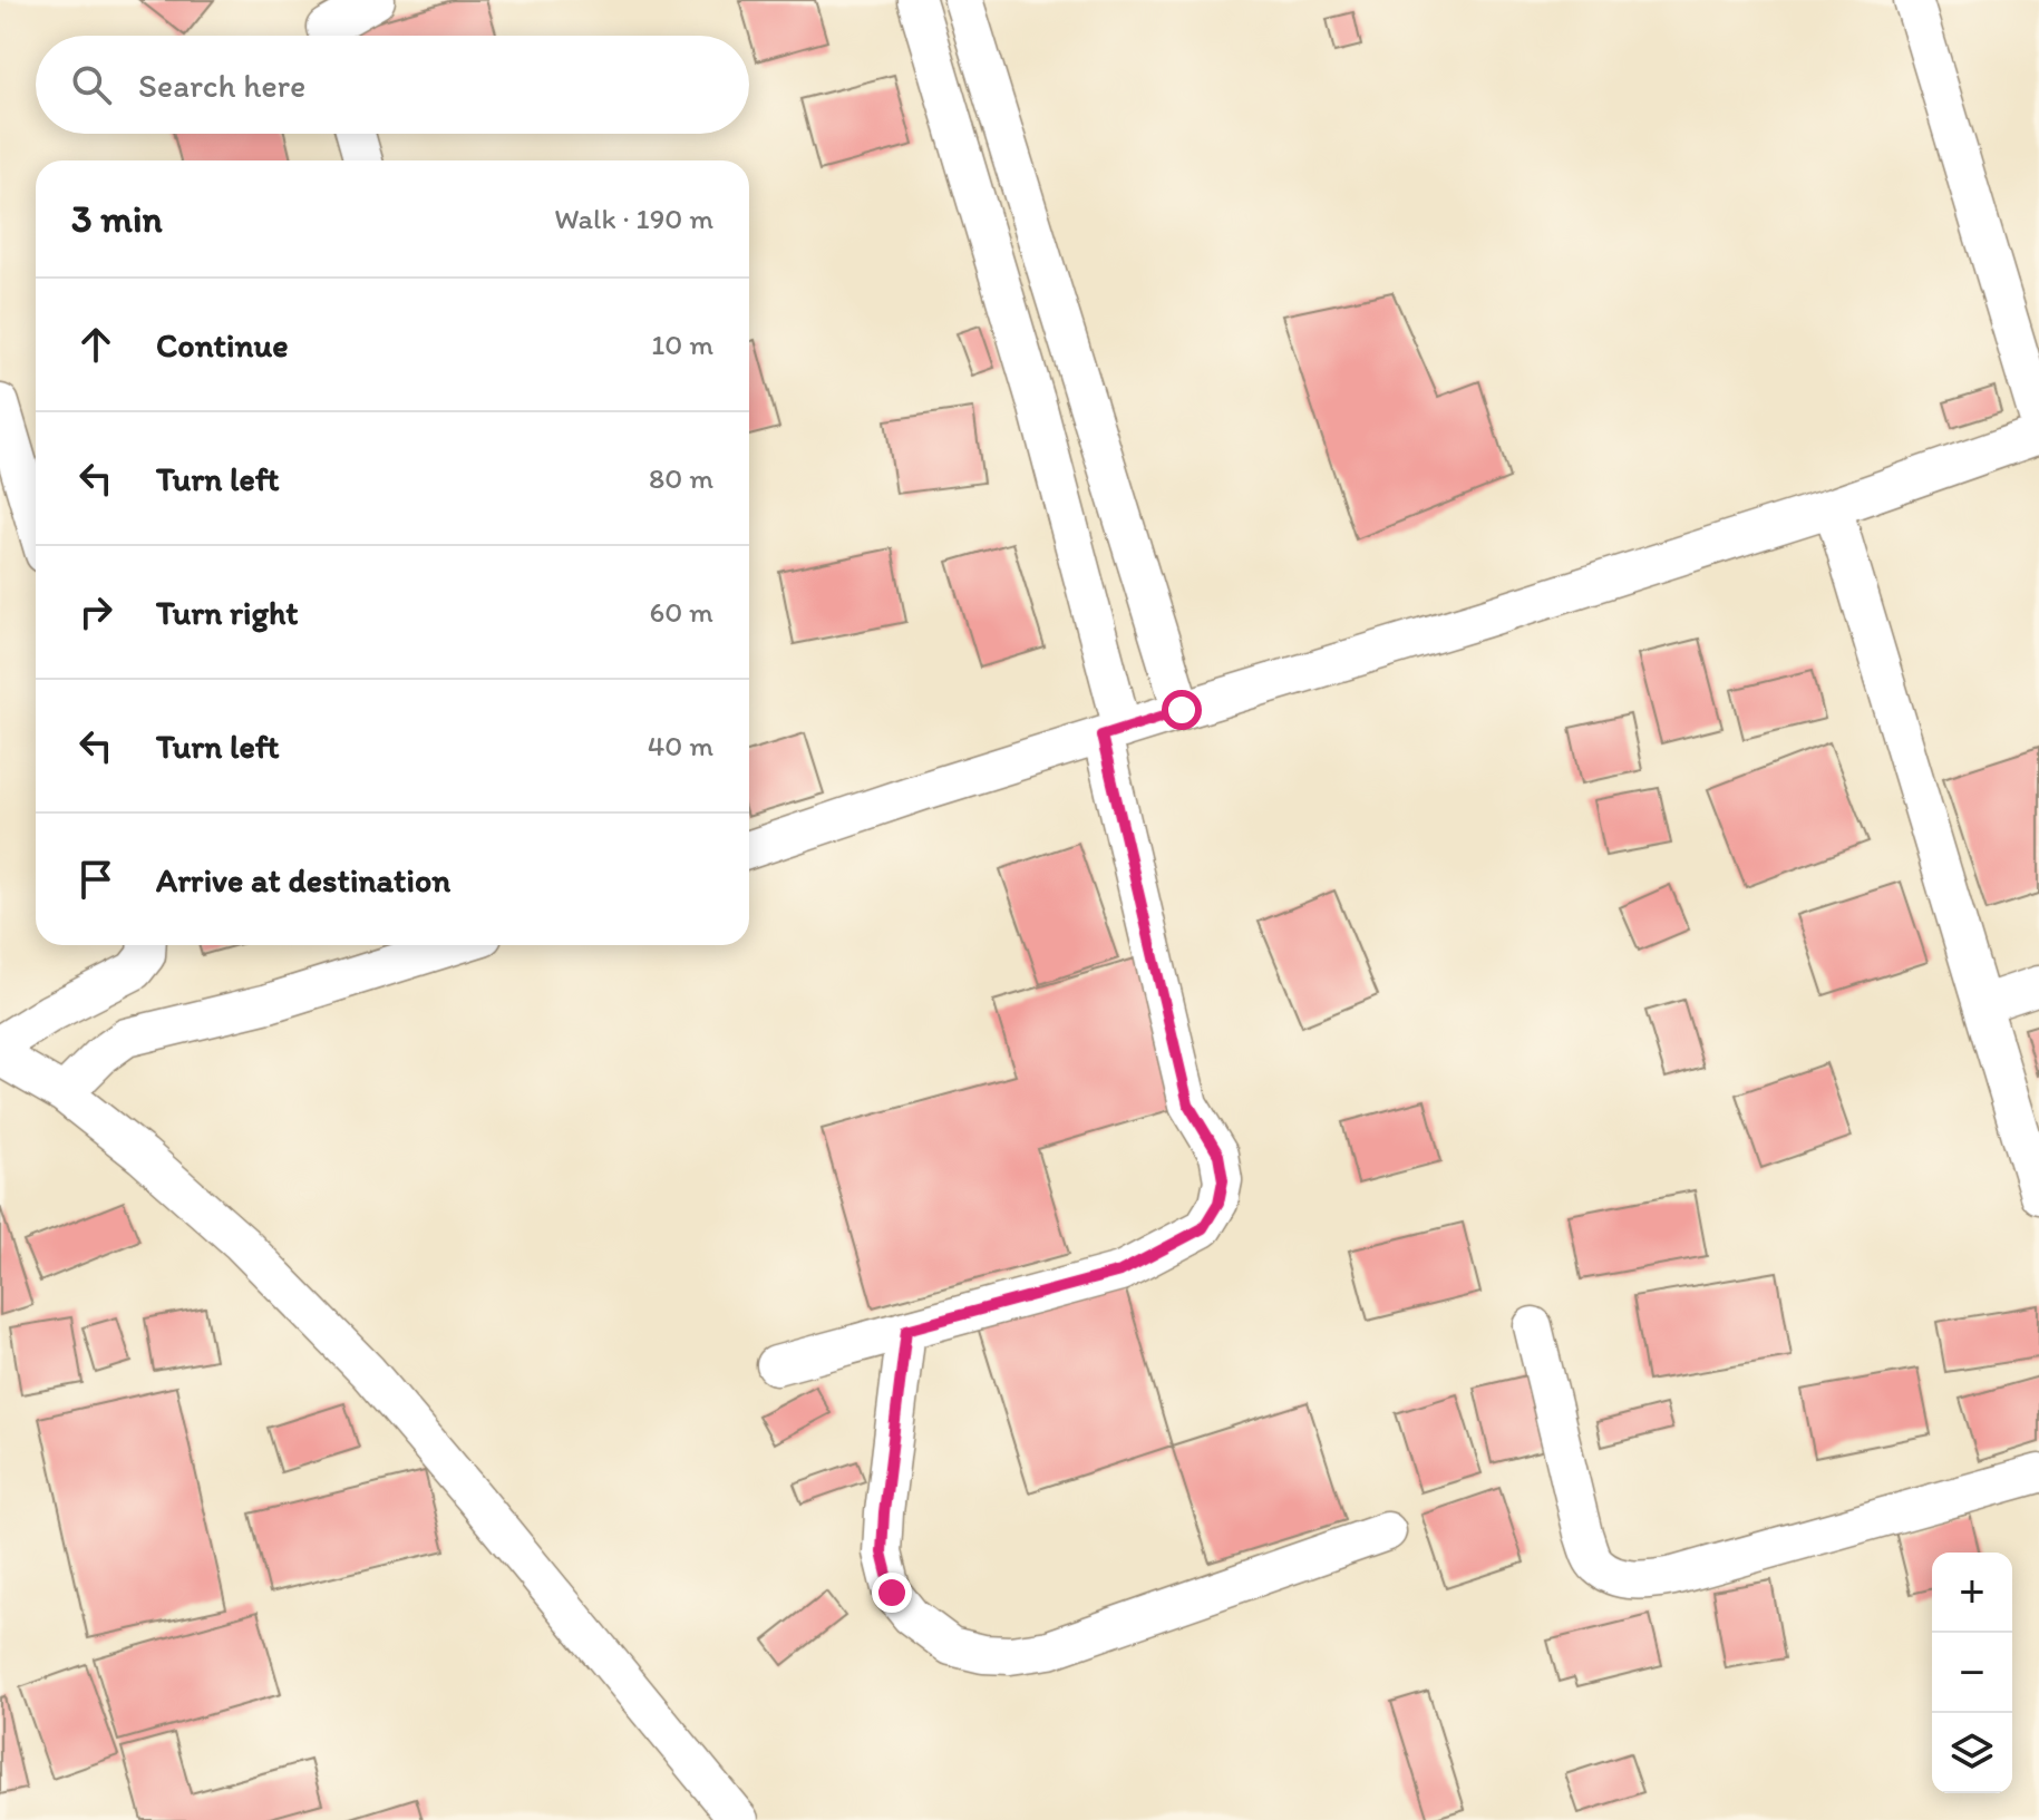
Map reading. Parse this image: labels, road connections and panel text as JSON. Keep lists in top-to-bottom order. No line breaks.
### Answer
{"page":{"search":"Search here","heading":["3 min","Walk · 190 m"],"list":[["Continue","10 m"],["Turn left","80 m"],["Turn right","60 m"],["Turn left","40 m"],"Arrive at destination"],"map_buttons":["+","−"]}}
